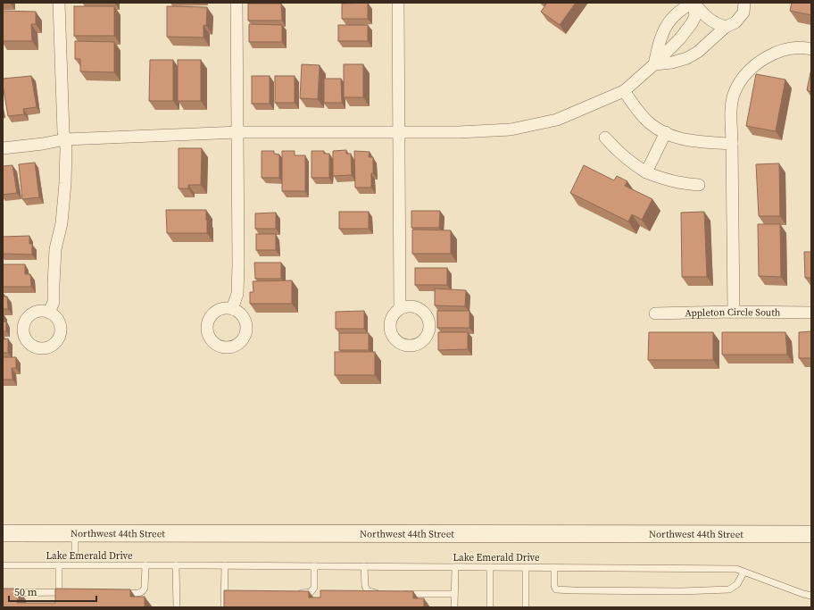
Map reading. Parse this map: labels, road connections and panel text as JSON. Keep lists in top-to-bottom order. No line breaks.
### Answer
{"streets":{"street":["Appleton Circle South","Northwest 44th Street"],"lane":["Lake Emerald Drive"]},"scale_bar":"50 m"}
